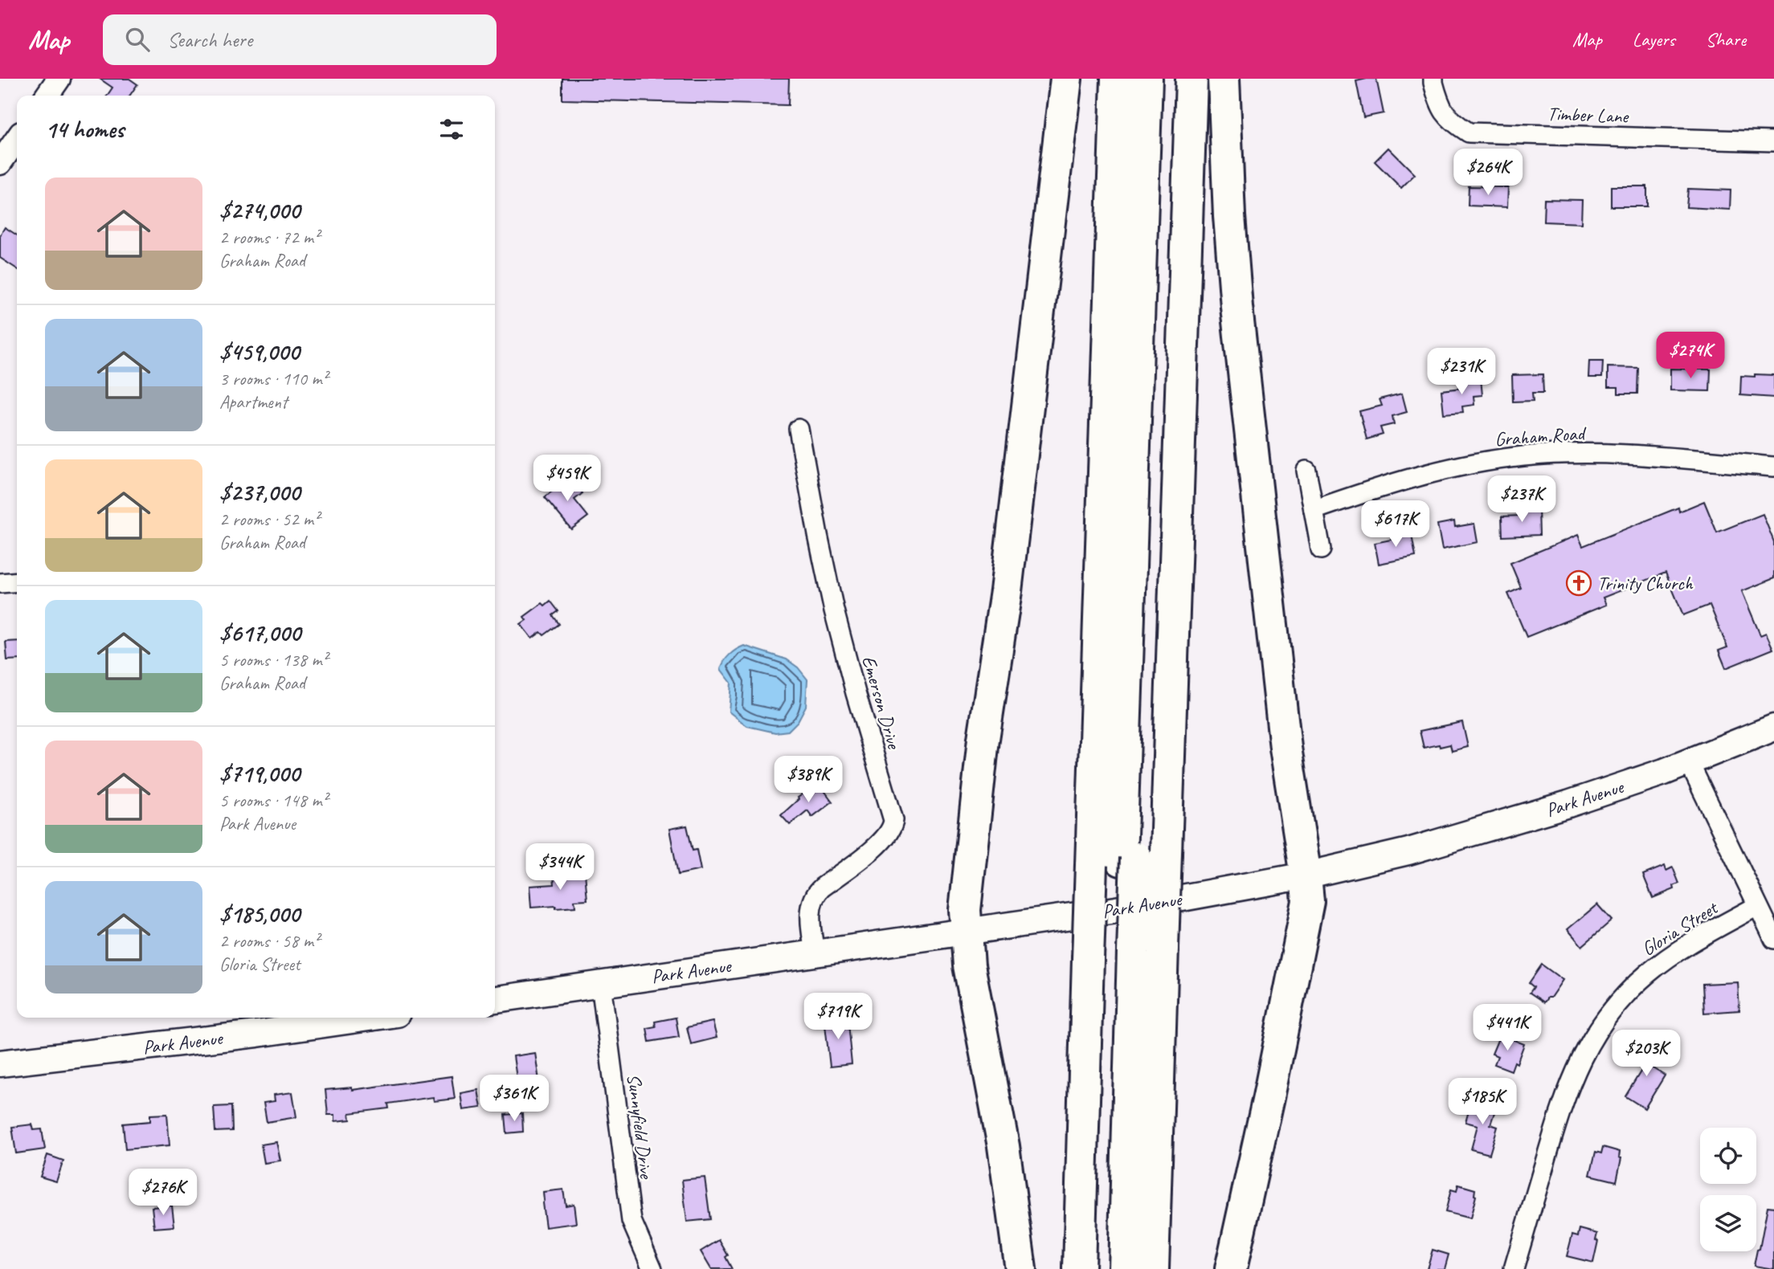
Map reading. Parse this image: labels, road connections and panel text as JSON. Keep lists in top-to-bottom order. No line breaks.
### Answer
{"streets":{"main road":["Park Avenue"],"street":["Timber Lane","Graham Road","Emerson Drive","Gloria Street","Sunnyfield Drive"]},"crossings":[["Emerson Drive","Park Avenue"],["Park Avenue","Sunnyfield Drive"]],"places":{"church":["Trinity Church"]},"page":{"header":"Map","search":"Search here","nav":["Map","Layers","Share"],"heading":"14 homes","price":["$264K","$274K","$231K","$459K","$237K","$617K","$389K","$344K","$719K","$441K","$203K","$361K","$185K","$276K"],"list":[{"name":"$274,000","note":"2 rooms · 72 m² · Graham Road"},{"name":"$459,000","note":"3 rooms · 110 m² · Apartment"},{"name":"$237,000","note":"2 rooms · 52 m² · Graham Road"},{"name":"$617,000","note":"5 rooms · 138 m² · Graham Road"},{"name":"$719,000","note":"5 rooms · 148 m² · Park Avenue"},{"name":"$185,000","note":"2 rooms · 58 m² · Gloria Street"}]}}
